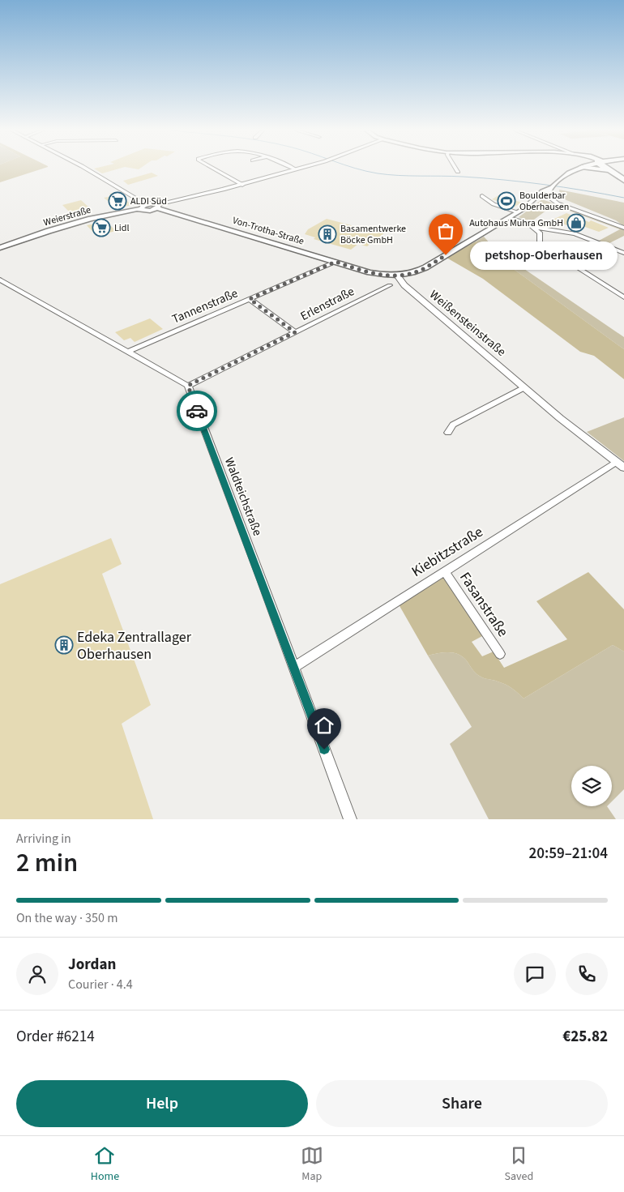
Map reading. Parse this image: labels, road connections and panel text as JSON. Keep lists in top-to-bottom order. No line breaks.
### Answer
{"streets":{"main road":["Weierstraße","Von-Trotha-Straße"],"street":["Erlenstraße","Tannenstraße","Weißensteinstraße","Waldteichstraße","Kiebitzstraße","Fasanstraße"]},"crossings":[["Weierstraße","Von-Trotha-Straße"],["Von-Trotha-Straße","Tannenstraße"],["Von-Trotha-Straße","Weißensteinstraße"],["Erlenstraße","Waldteichstraße"],["Weißensteinstraße","Kiebitzstraße"],["Waldteichstraße","Kiebitzstraße"],["Kiebitzstraße","Fasanstraße"]],"places":{"supermarket":["ALDI Süd","Lidl"],"sports":["Boulderbar Oberhausen"],"shop":["Autohaus Muhra GmbH"],"building":["Basamentwerke Böcke GmbH","Edeka Zentrallager Oberhausen"],"other":["petshop-Oberhausen"]},"page":{"bubble":"petshop-Oberhausen","heading":["2 min","Arriving in","20:59–21:04"],"panel":["Jordan","Courier · 4.4","Order #6214","€25.82"],"bar":"On the way · 350 m","buttons":["Help","Share"],"tabs":["Home","Map","Saved"]}}
